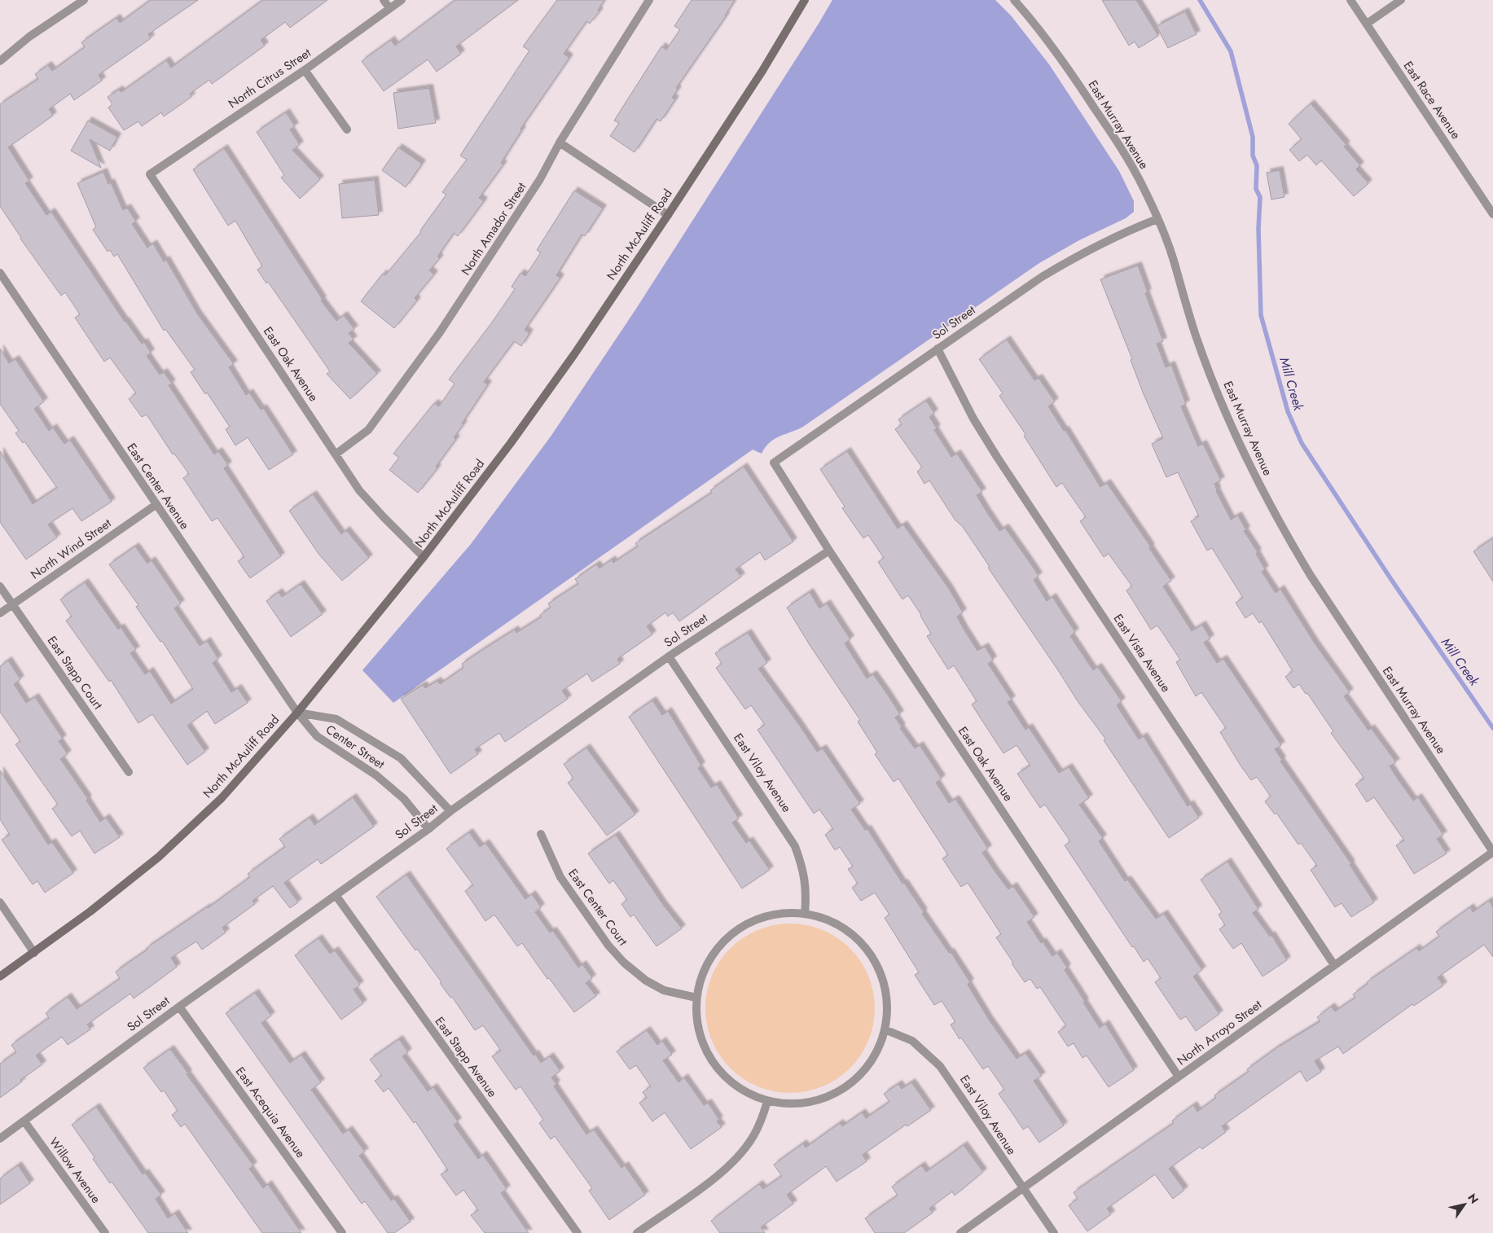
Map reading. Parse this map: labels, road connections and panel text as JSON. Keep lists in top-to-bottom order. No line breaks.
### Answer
{"streets":{"street":["North Citrus Street","East Race Avenue","East Murray Avenue","North Amador Street","North McAuliff Road","Sol Street","East Oak Avenue","East Center Avenue","North Wind Street","East Vista Avenue","East Stapp Court","Center Street","East Viloy Avenue","East Center Court","North Arroyo Street","East Stapp Avenue","East Acequia Avenue","Willow Avenue"]},"crossings":[["North Citrus Street","East Oak Avenue"],["East Murray Avenue","Sol Street"],["East Murray Avenue","North Arroyo Street"],["North Amador Street","East Oak Avenue"],["North McAuliff Road","East Oak Avenue"],["North McAuliff Road","East Center Avenue"],["North McAuliff Road","Center Street"],["Sol Street","East Oak Avenue"],["Sol Street","East Vista Avenue"],["Sol Street","Center Street"],["Sol Street","East Viloy Avenue"],["Sol Street","East Stapp Avenue"],["Sol Street","East Acequia Avenue"],["Sol Street","Willow Avenue"],["East Oak Avenue","North Arroyo Street"],["East Center Avenue","North Wind Street"],["East Center Avenue","Center Street"],["North Wind Street","East Stapp Court"],["East Vista Avenue","North Arroyo Street"],["East Viloy Avenue","North Arroyo Street"]],"water":["Mill Creek"],"north":"top right"}
